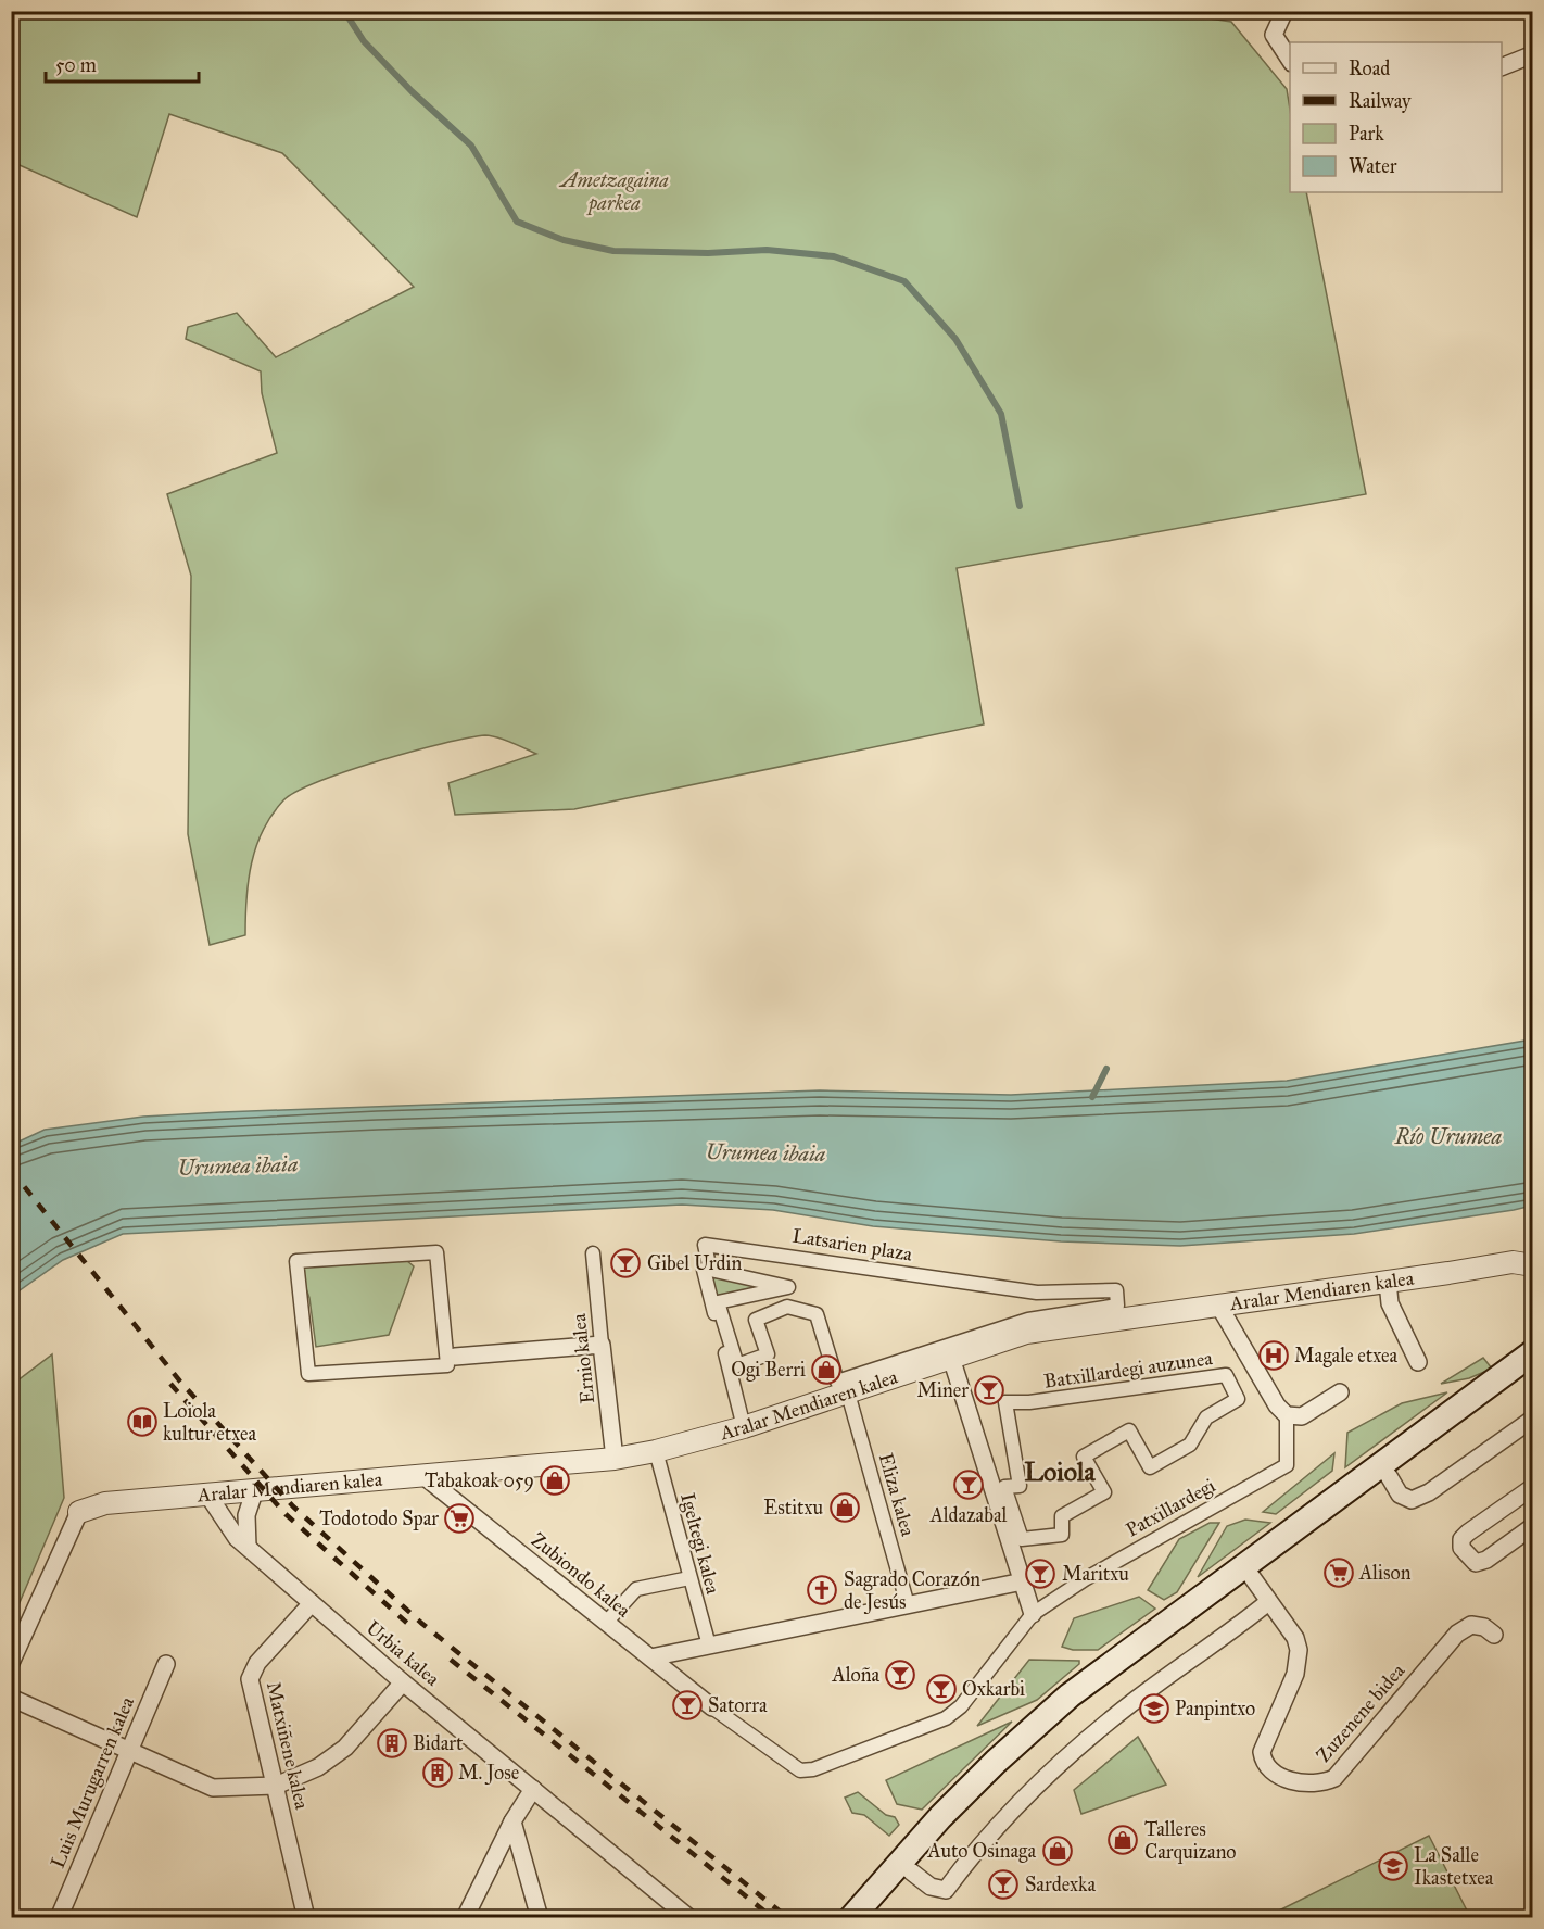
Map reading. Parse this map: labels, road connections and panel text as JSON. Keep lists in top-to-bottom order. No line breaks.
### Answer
{"streets":{"street":["Latsarien plaza","Aralar Mendiaren kalea","Ernio kalea","Batxillardegi auzunea","Eliza kalea","Patxillardegi","Igeltegi kalea","Zubiondo kalea","Urbia kalea","Zuzenene bidea","Matxiñene kalea","Luis Murugarren kalea"]},"crossings":[["Aralar Mendiaren kalea","Ernio kalea"],["Aralar Mendiaren kalea","Eliza kalea"],["Aralar Mendiaren kalea","Igeltegi kalea"],["Aralar Mendiaren kalea","Zubiondo kalea"],["Aralar Mendiaren kalea","Urbia kalea"],["Urbia kalea","Matxiñene kalea"]],"districts":["Loiola"],"water":["Río Urumea","Urumea ibaia"],"parks":["Ametzagaina parkea"],"places":{"bar":["Gibel Urdin","Miner","Aldazabal","Maritxu","Aloña","Oxkarbi","Satorra","Sardexka"],"hospital":["Magale etxea"],"shop":["Ogi Berri","Tabakoak 059","Estitxu","Talleres Carquizano","Auto Osinaga"],"library":["Loiola kultur etxea"],"supermarket":["Todotodo Spar","Alison"],"church":["Sagrado Corazón de Jesús"],"school or university":["Panpintxo","La Salle Ikastetxea"],"building":["Bidart","M. Jose"]},"legend":["Road","Railway","Park","Water"],"scale_bar":"50 m"}
